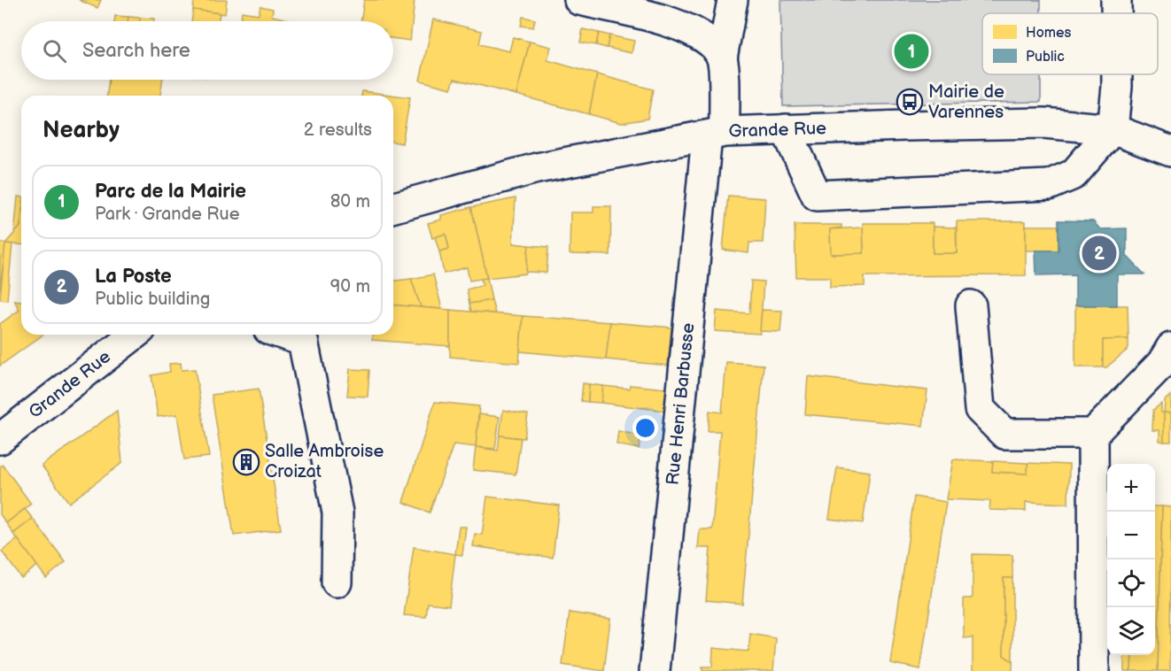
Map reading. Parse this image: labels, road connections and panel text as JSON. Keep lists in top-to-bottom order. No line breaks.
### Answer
{"streets":{"street":["Grande Rue","Rue Henri Barbusse"]},"crossings":[["Grande Rue","Rue Henri Barbusse"]],"places":{"bus stop":["Mairie de Varennes"],"building":["Salle Ambroise Croizat"]},"legend":["Homes","Public"],"page":{"search":"Search here","pins":["1","2"],"heading":["Nearby","2 results"],"list":[{"mark":"1","name":"Parc de la Mairie","note":"Park · Grande Rue","value":"80 m"},{"mark":"2","name":"La Poste","note":"Public building","value":"90 m"}],"map_buttons":["+","−"]}}
